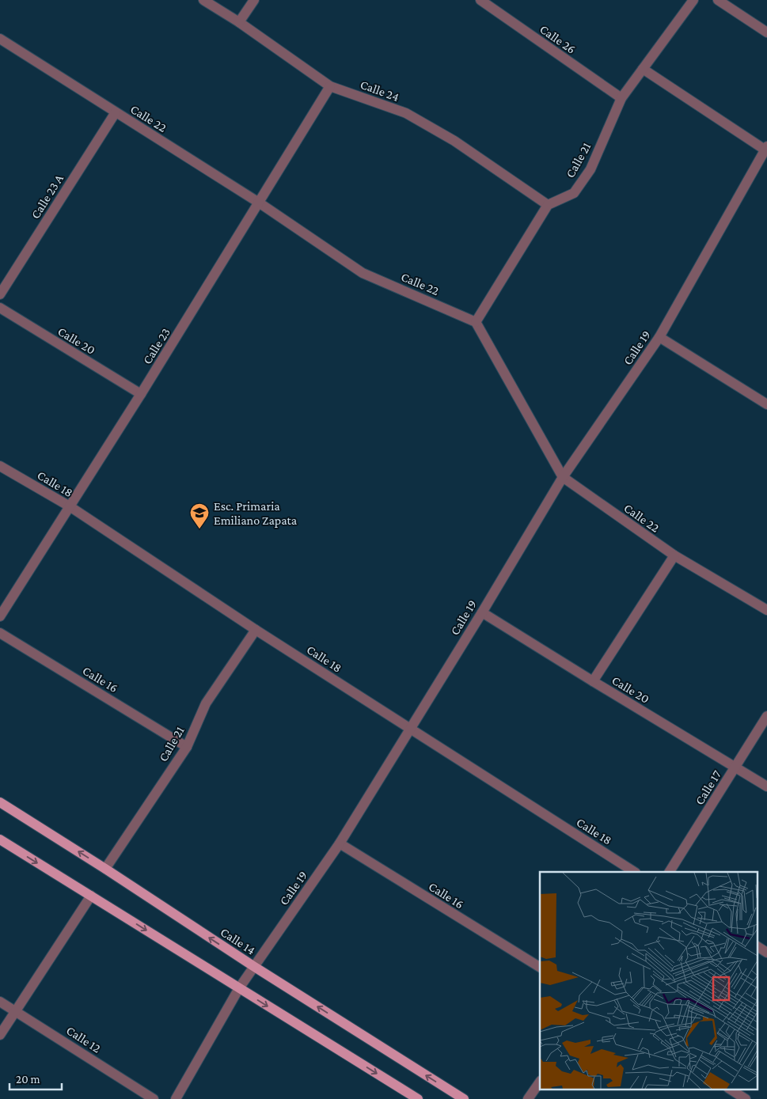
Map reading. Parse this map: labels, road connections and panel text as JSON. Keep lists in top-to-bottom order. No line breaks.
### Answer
{"streets":{"main road":["Calle 14"],"street":["Calle 26","Calle 24","Calle 22","Calle 21","Calle 23 A","Calle 20","Calle 23","Calle 19","Calle 18","Calle 16","Calle 17","Calle 12"]},"crossings":[["Calle 26","Calle 21"],["Calle 24","Calle 21"],["Calle 24","Calle 23"],["Calle 22","Calle 23 A"],["Calle 22","Calle 23"],["Calle 22","Calle 19"],["Calle 21","Calle 18"],["Calle 21","Calle 16"],["Calle 21","Calle 14"],["Calle 20","Calle 23"],["Calle 20","Calle 19"],["Calle 20","Calle 17"],["Calle 23","Calle 18"],["Calle 19","Calle 18"],["Calle 19","Calle 16"],["Calle 19","Calle 14"]],"places":{"school or university":["Esc. Primaria Emiliano Zapata"]},"scale_bar":"20 m"}
